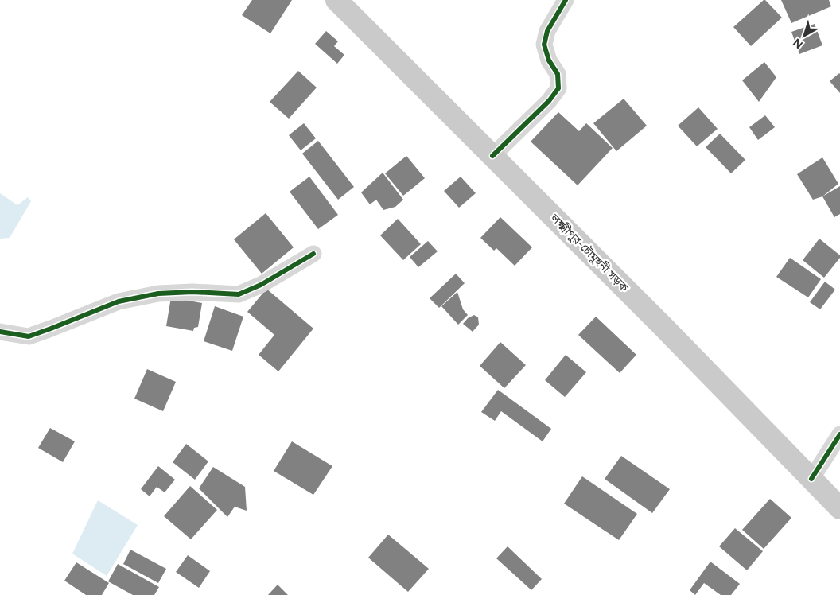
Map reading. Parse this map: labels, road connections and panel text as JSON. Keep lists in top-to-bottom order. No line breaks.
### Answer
{"streets":{"main road":["লক্ষ্মীপুর-চৌমুহনী সড়ক"]},"north":"bottom left"}
